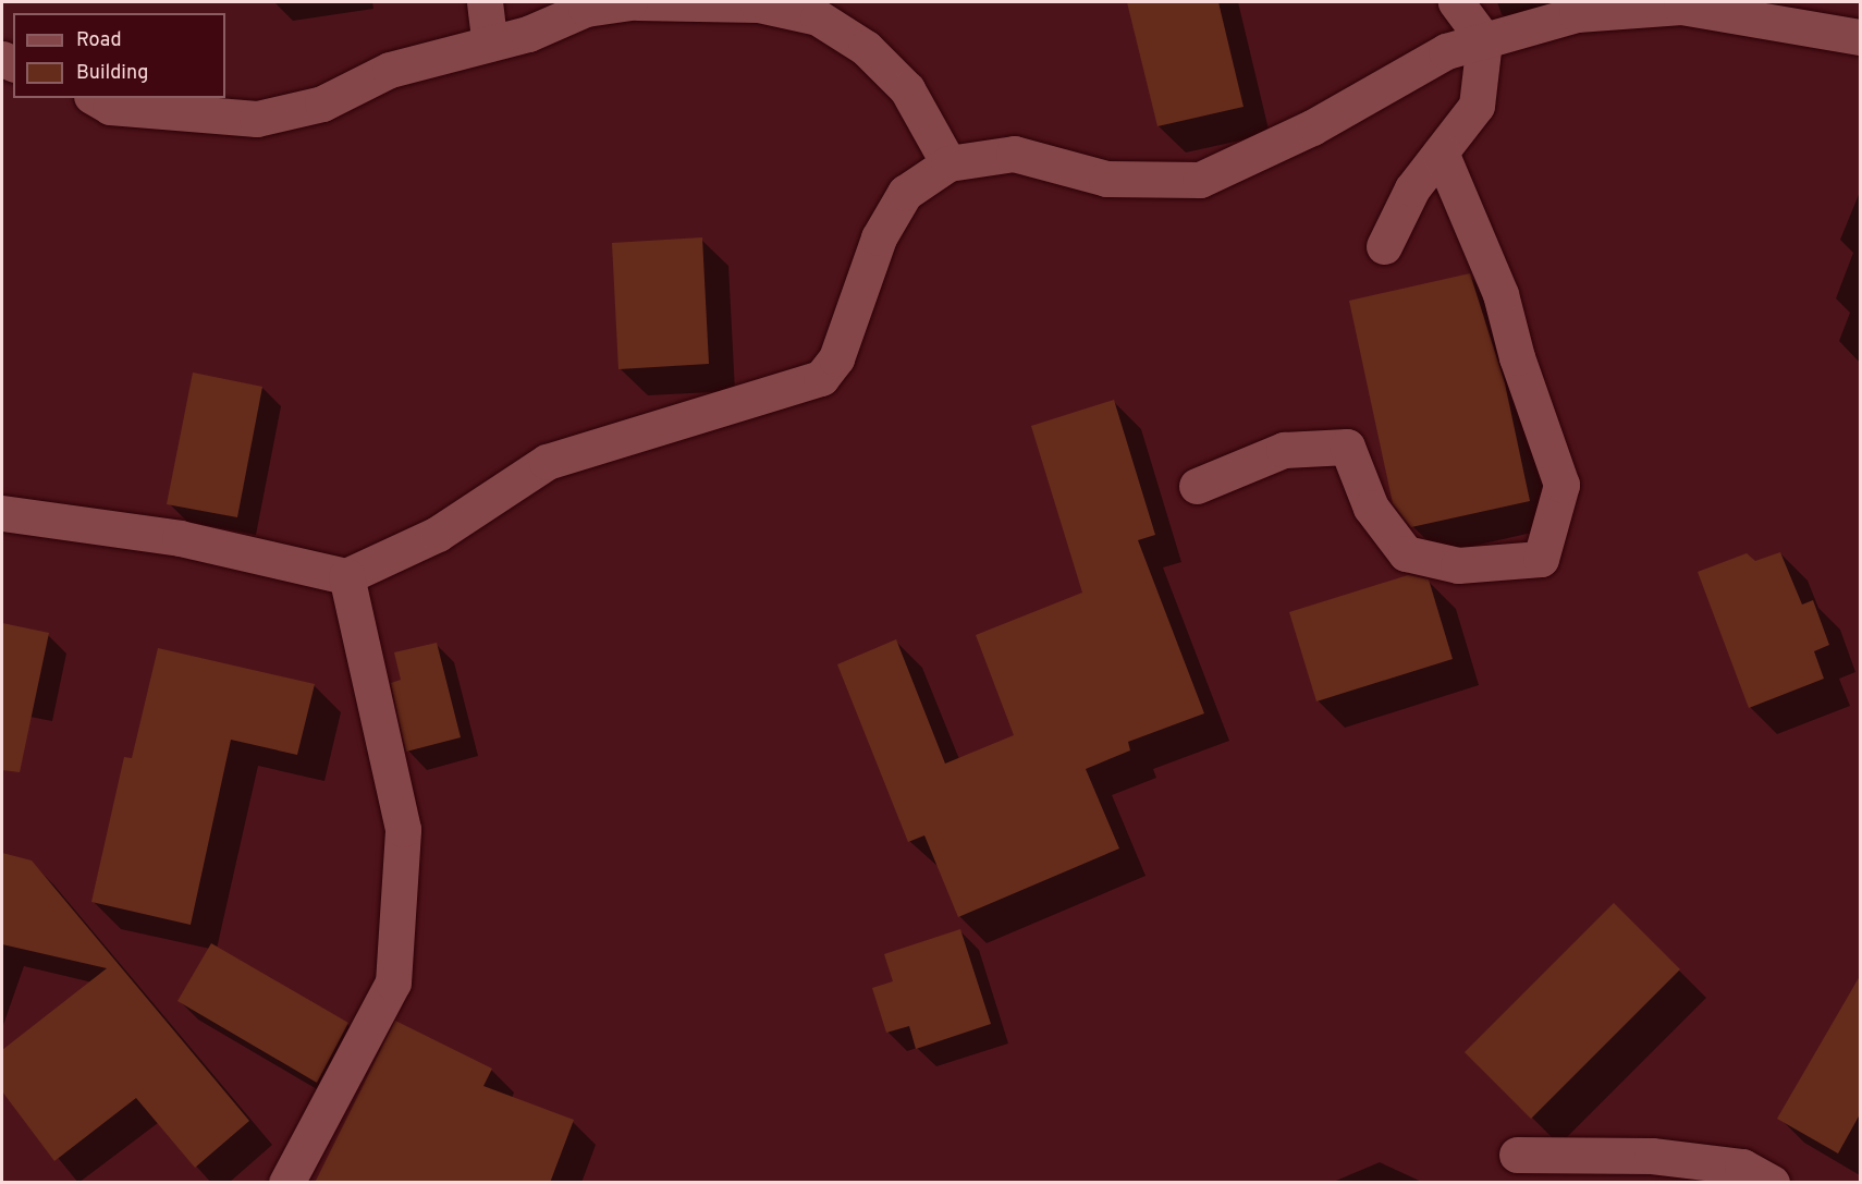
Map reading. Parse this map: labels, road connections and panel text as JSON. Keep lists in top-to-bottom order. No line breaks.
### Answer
{"legend":["Road","Building"]}
